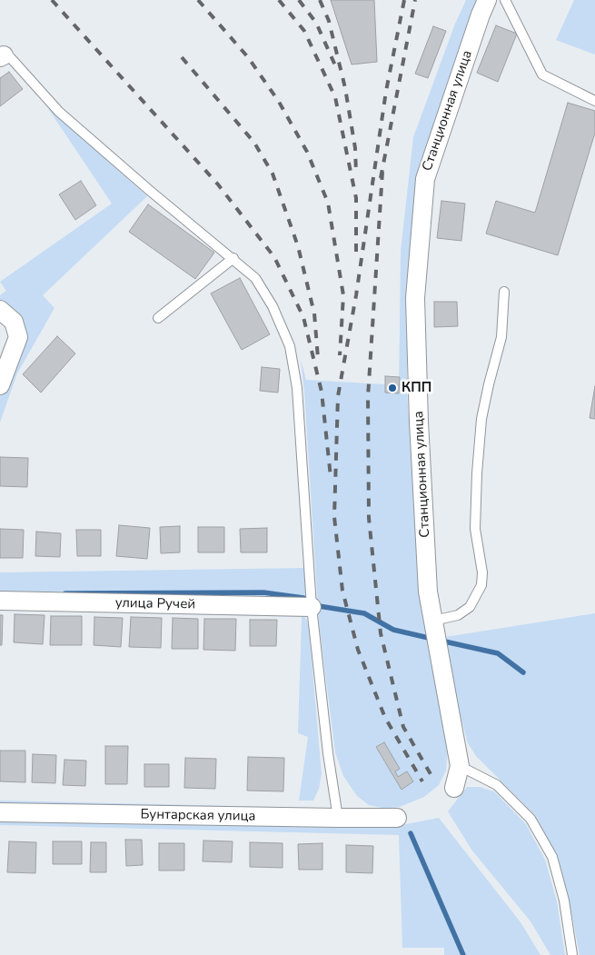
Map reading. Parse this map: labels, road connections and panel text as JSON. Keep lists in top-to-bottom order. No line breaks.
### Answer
{"streets":{"street":["Станционная улица","улица Ручей","Бунтарская улица"]},"places":["КПП"]}
